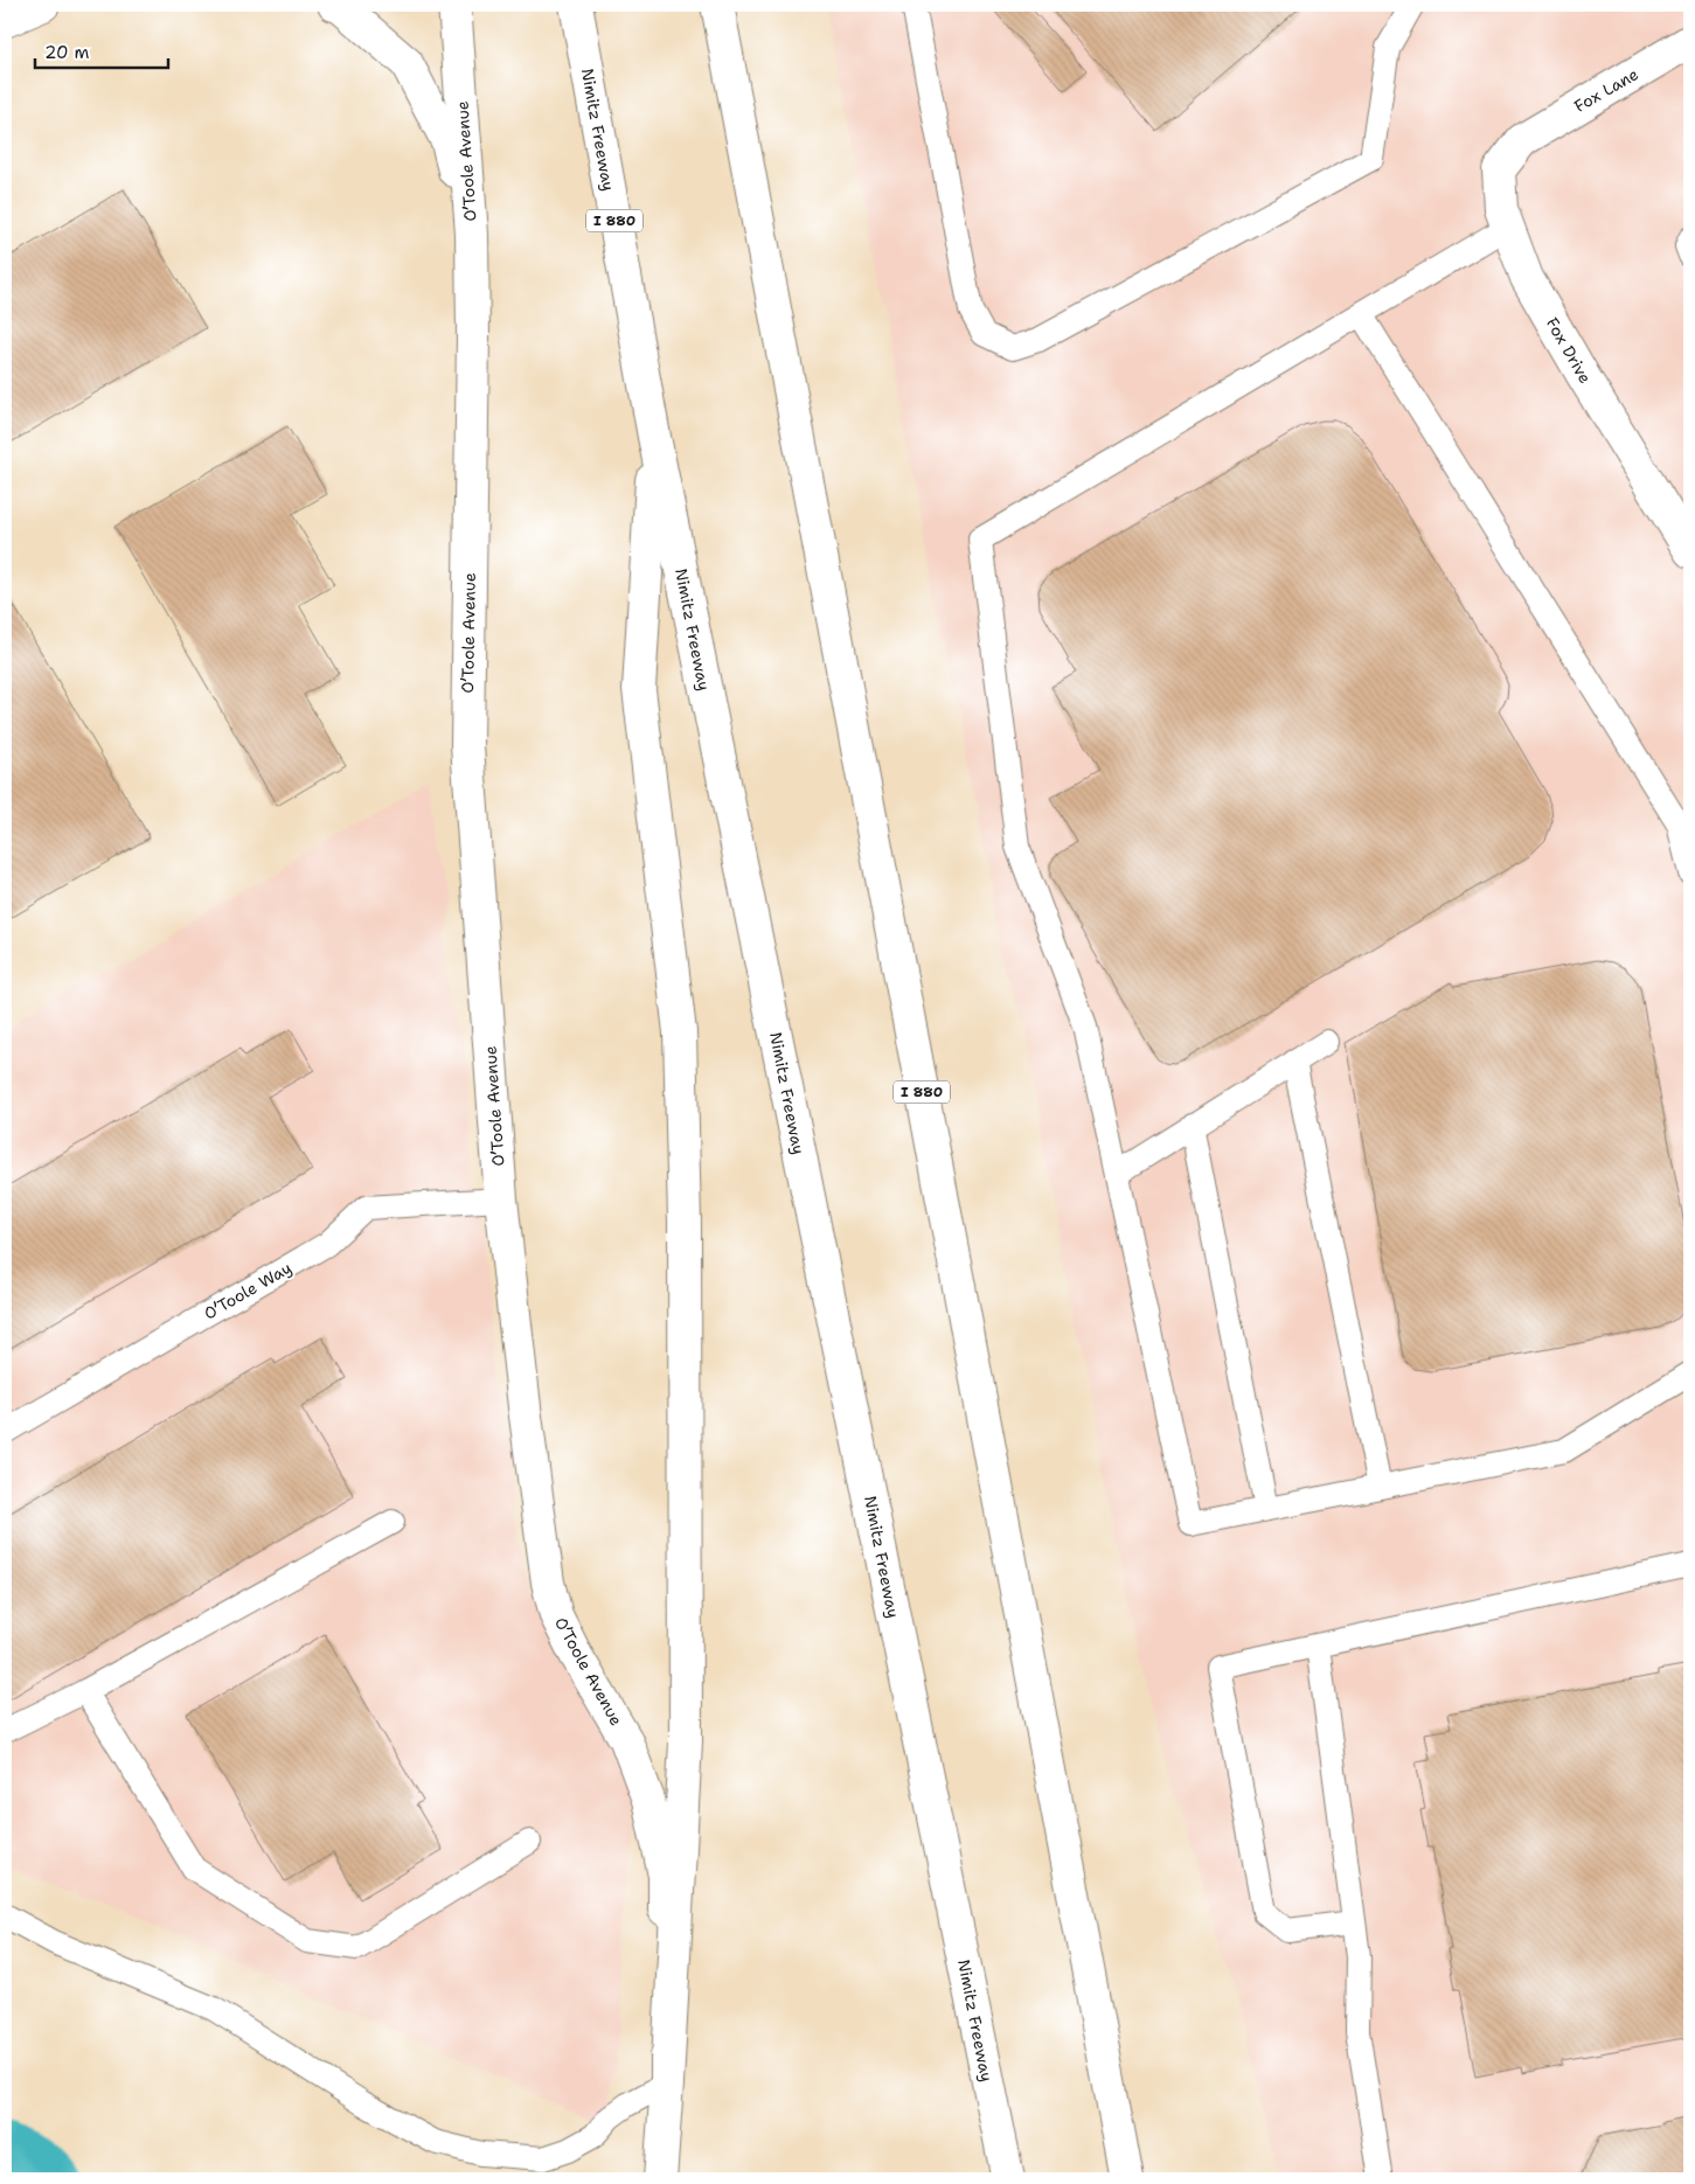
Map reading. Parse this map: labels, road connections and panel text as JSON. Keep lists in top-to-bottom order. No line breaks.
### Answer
{"streets":{"main road":["Fox Lane","Nimitz Freeway","O’Toole Avenue","I 880","Fox Drive"],"lane":["O’Toole Way"]},"crossings":[["Fox Lane","Fox Drive"],["O’Toole Avenue","O’Toole Way"]],"scale_bar":"20 m"}
